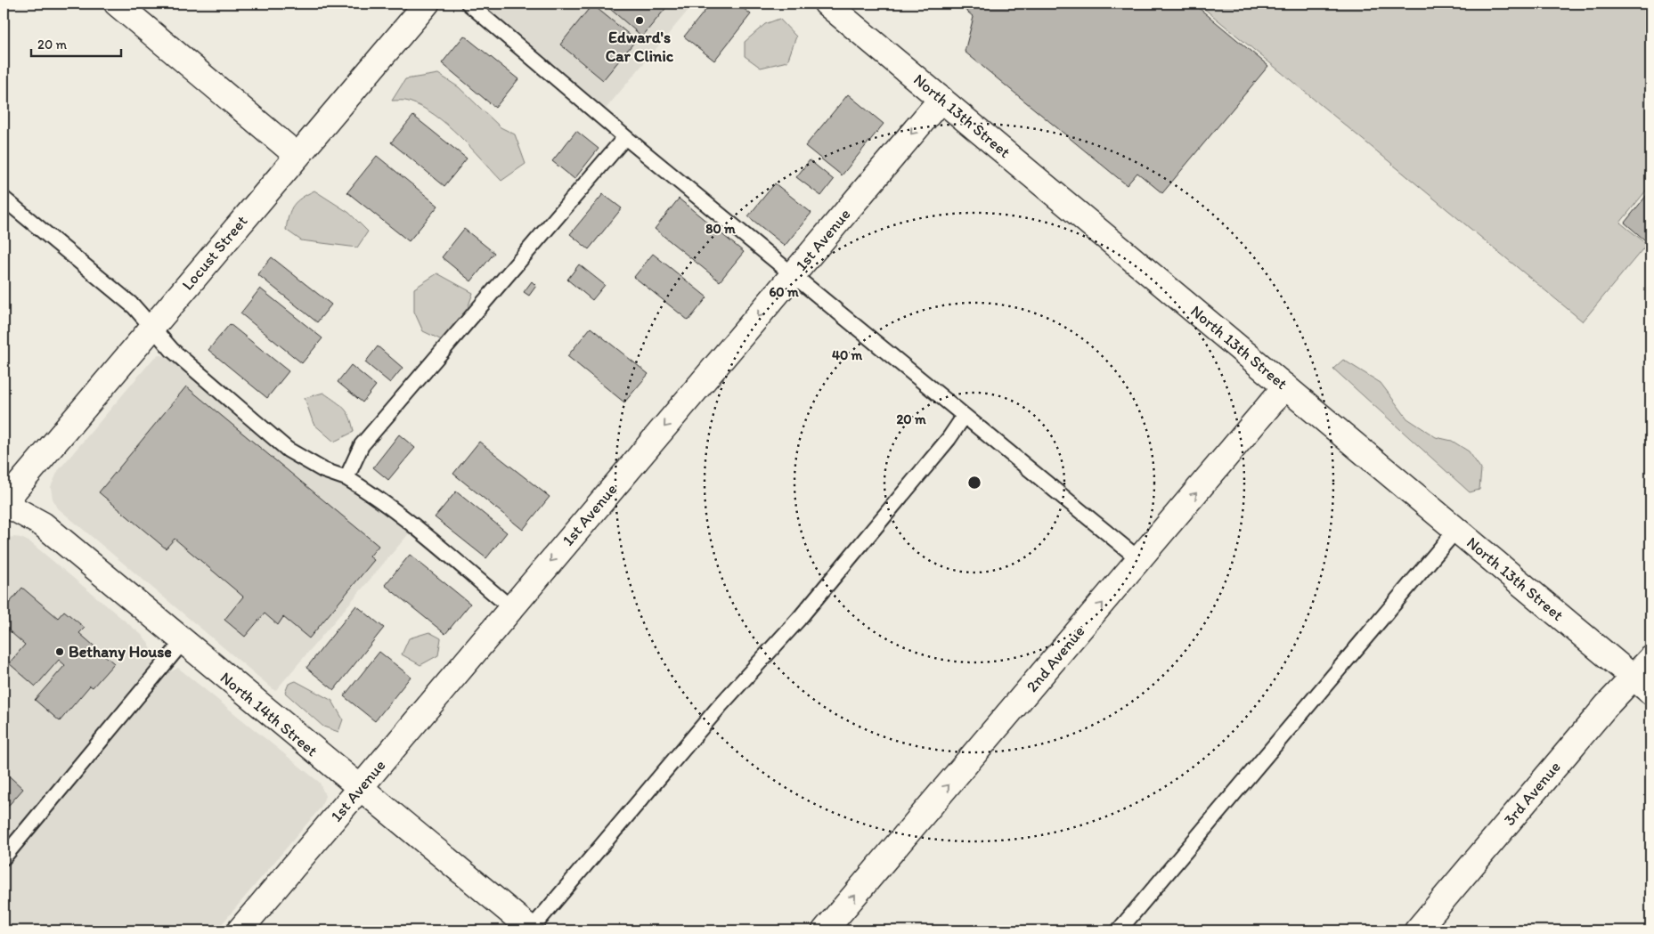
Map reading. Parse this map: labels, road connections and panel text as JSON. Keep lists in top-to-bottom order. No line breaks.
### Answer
{"streets":{"street":["North 13th Street","1st Avenue","Locust Street","2nd Avenue","North 14th Street","3rd Avenue"]},"crossings":[["North 13th Street","1st Avenue"],["North 13th Street","2nd Avenue"],["North 13th Street","3rd Avenue"],["1st Avenue","North 14th Street"],["Locust Street","North 14th Street"]],"one_way":["1st Avenue","2nd Avenue"],"places":["Edward's Car Clinic","Bethany House"],"scale_bar":"20 m","rings":["80 m","60 m","40 m","20 m"]}
